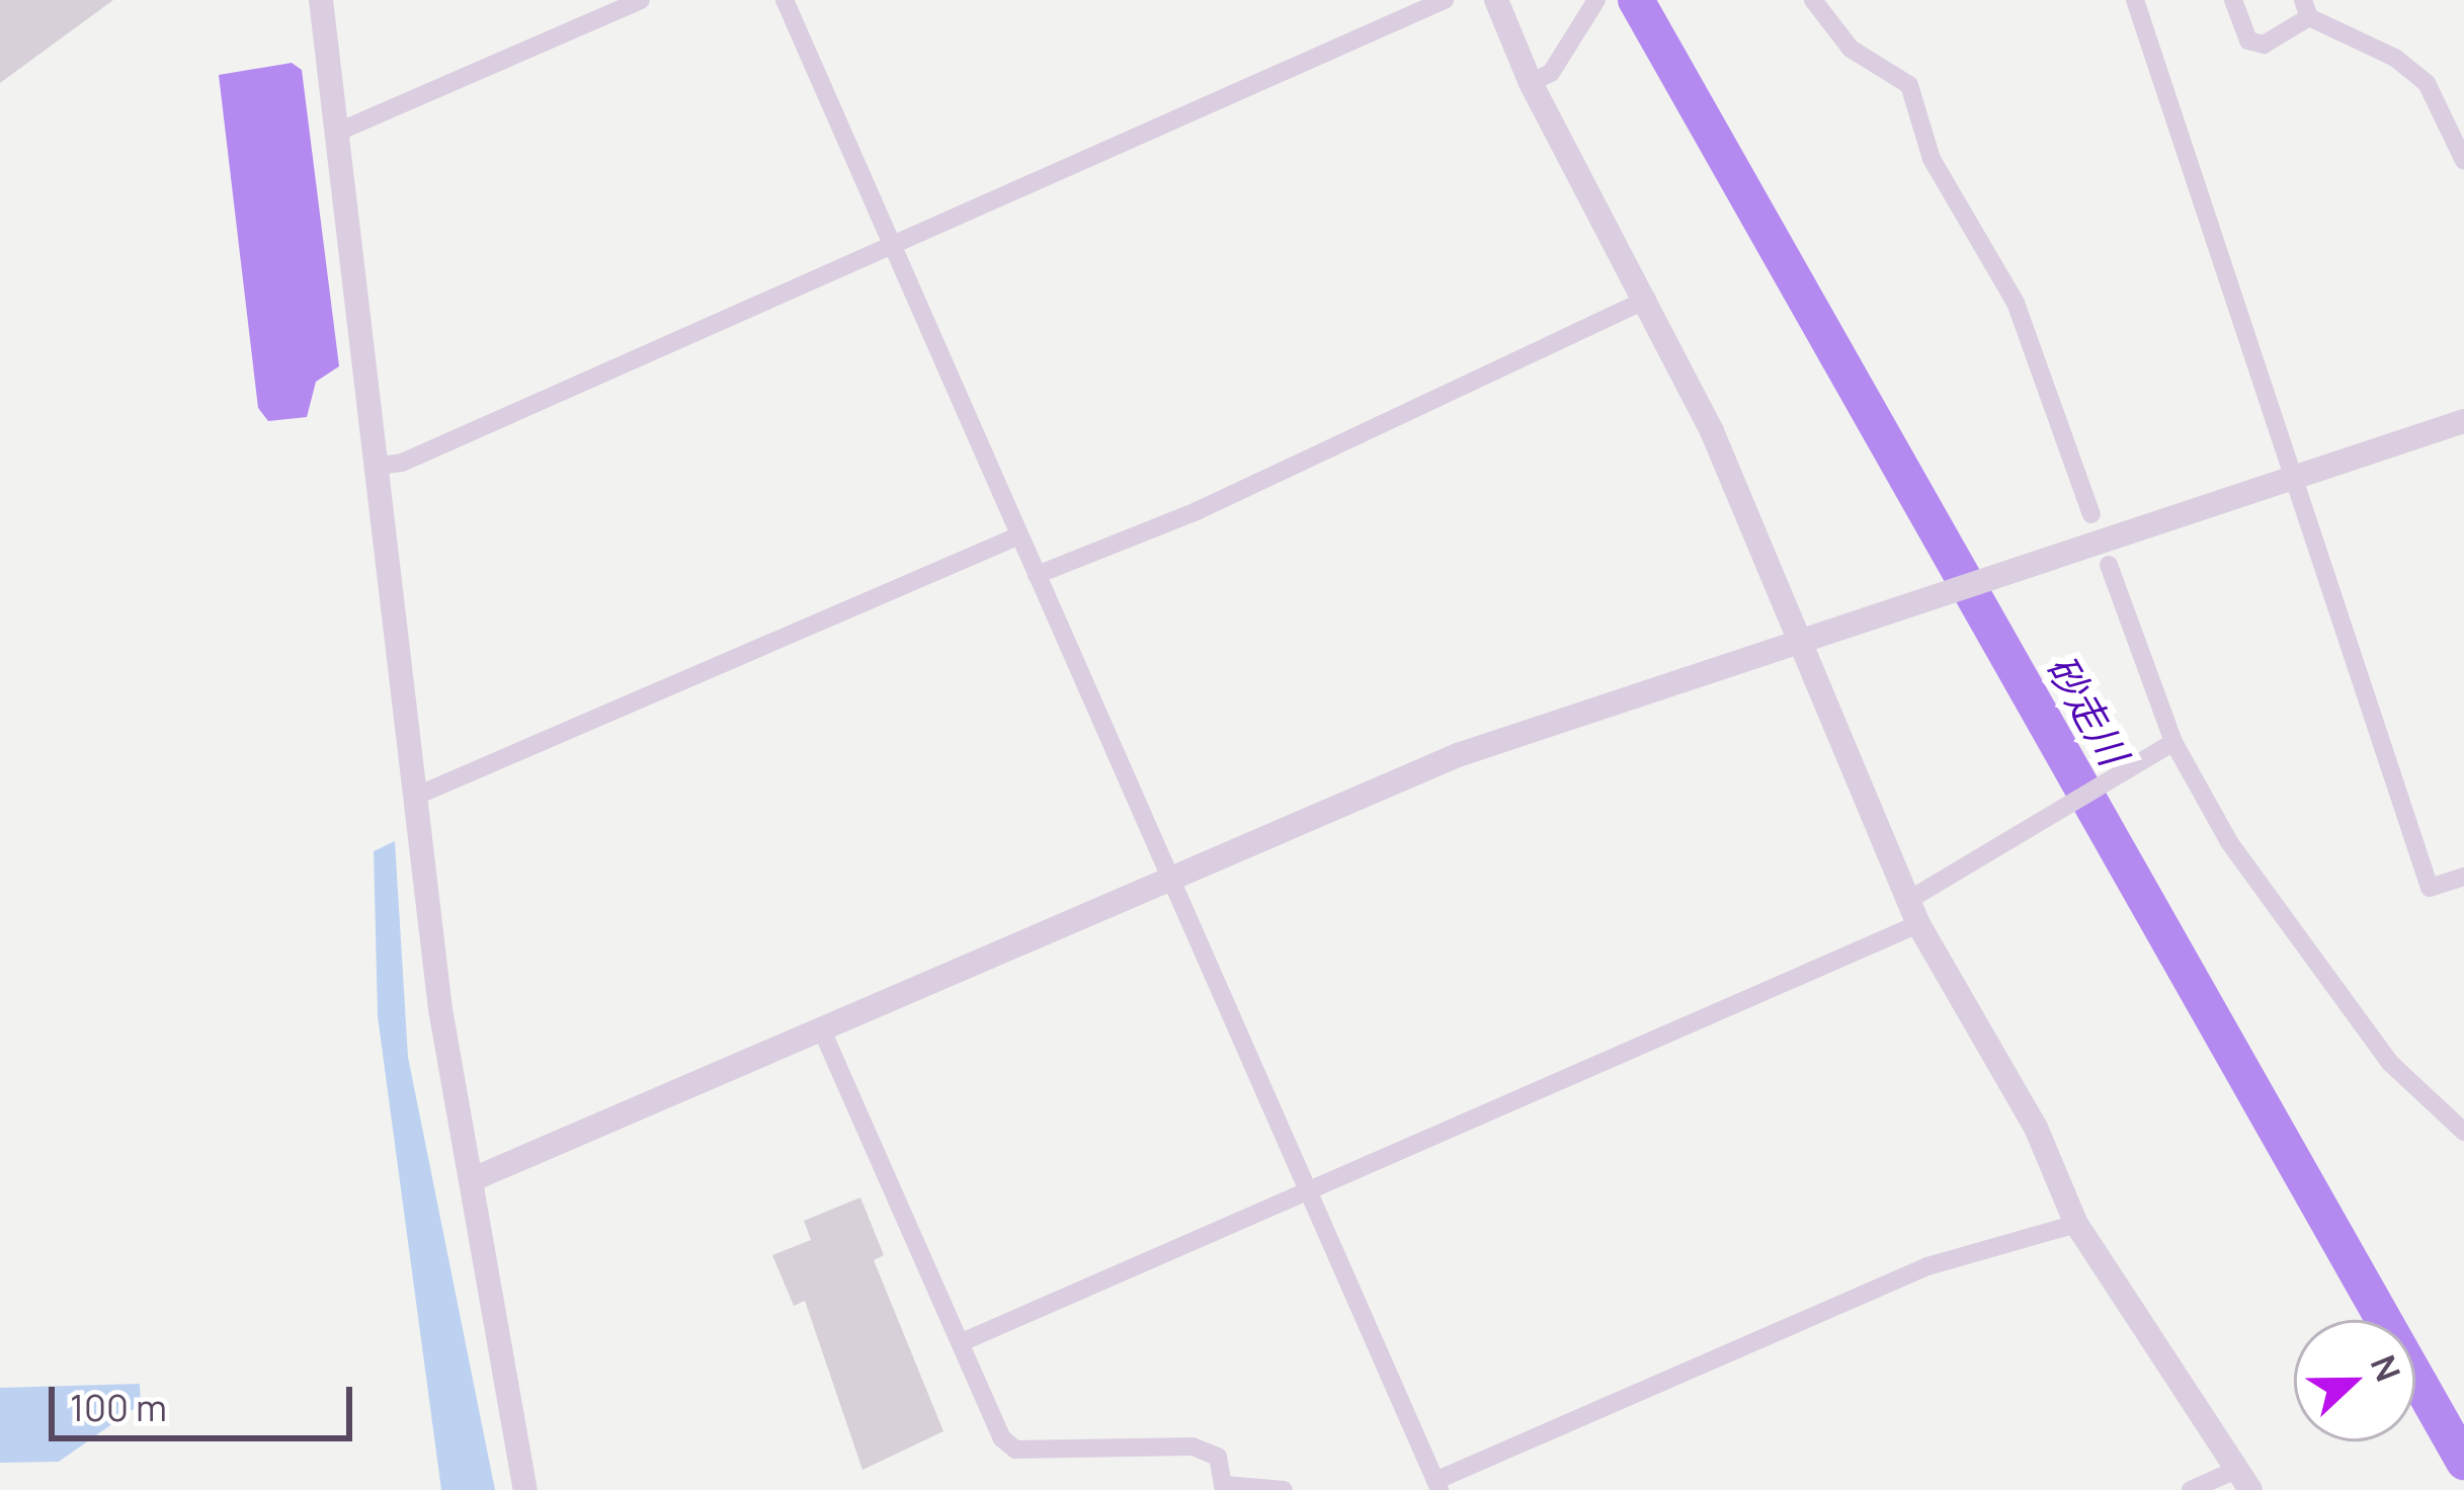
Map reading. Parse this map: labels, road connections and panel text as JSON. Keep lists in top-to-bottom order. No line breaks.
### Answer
{"water":["砂走川"],"scale_bar":"100 m","north":"right"}
